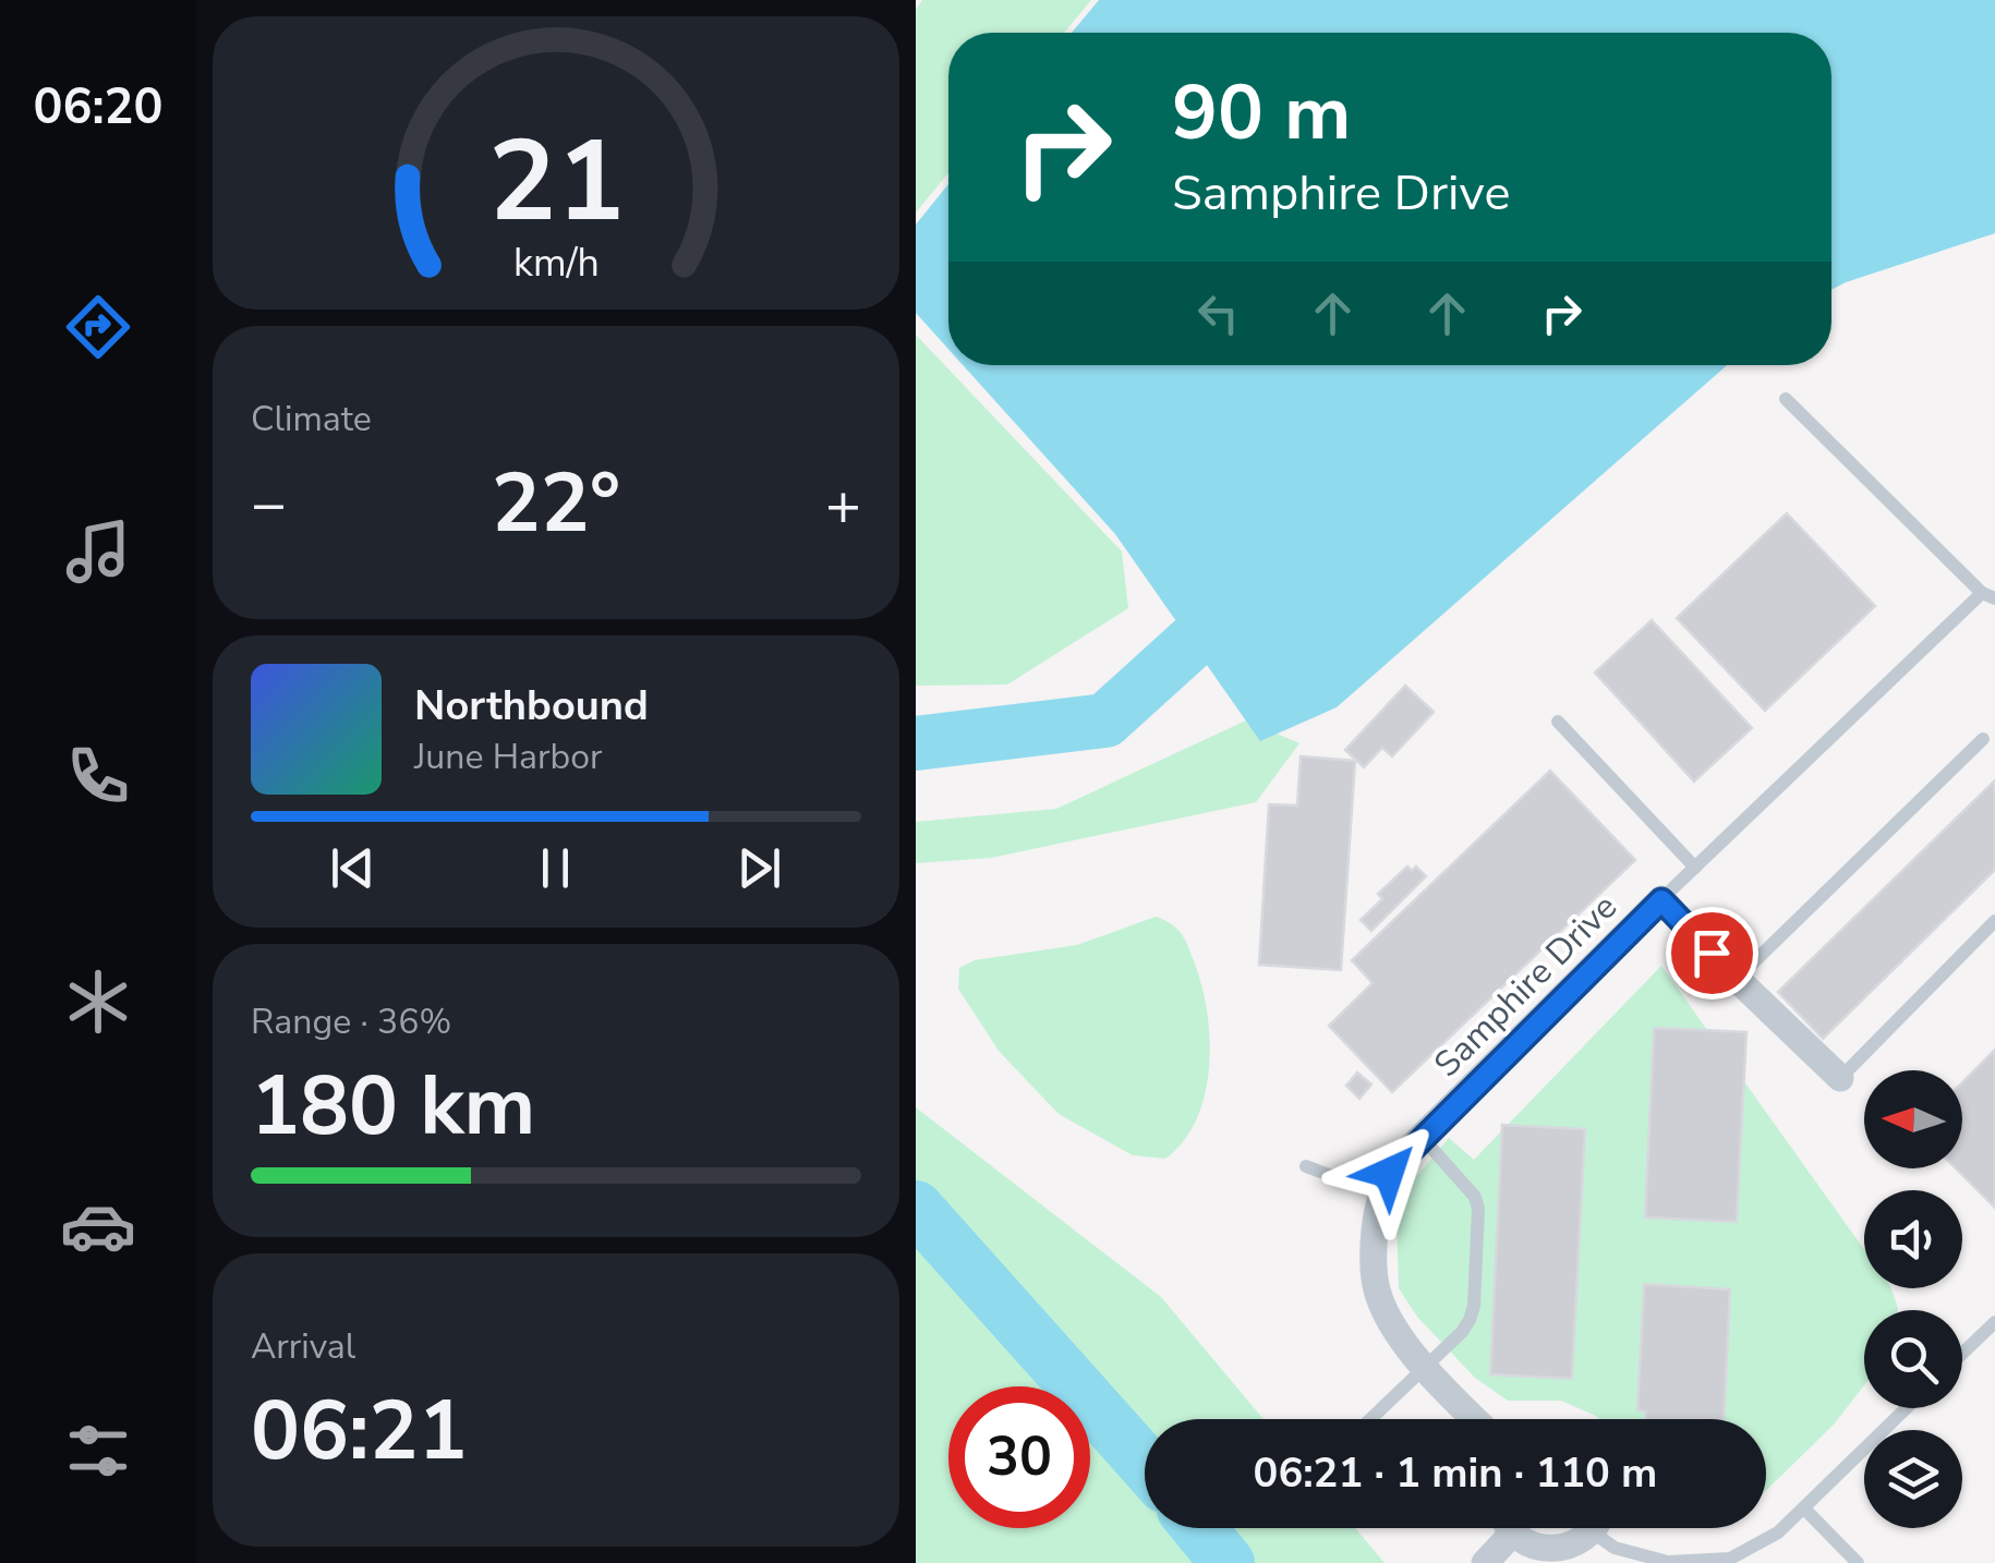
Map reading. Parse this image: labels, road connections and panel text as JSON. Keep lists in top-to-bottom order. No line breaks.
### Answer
{"streets":{"street":["Samphire Drive"]},"north":"left","page":{"tabs":"06:20","turn":["90 m","Samphire Drive"],"tile":["Climate",["Range · 36%","180 km"],["Arrival","06:21"]],"heat":["−","22°","+"],"song":["Northbound","June Harbor"],"limit":"30","trip":"06:21 · 1 min · 110 m","gauge":["21","km/h"]}}
